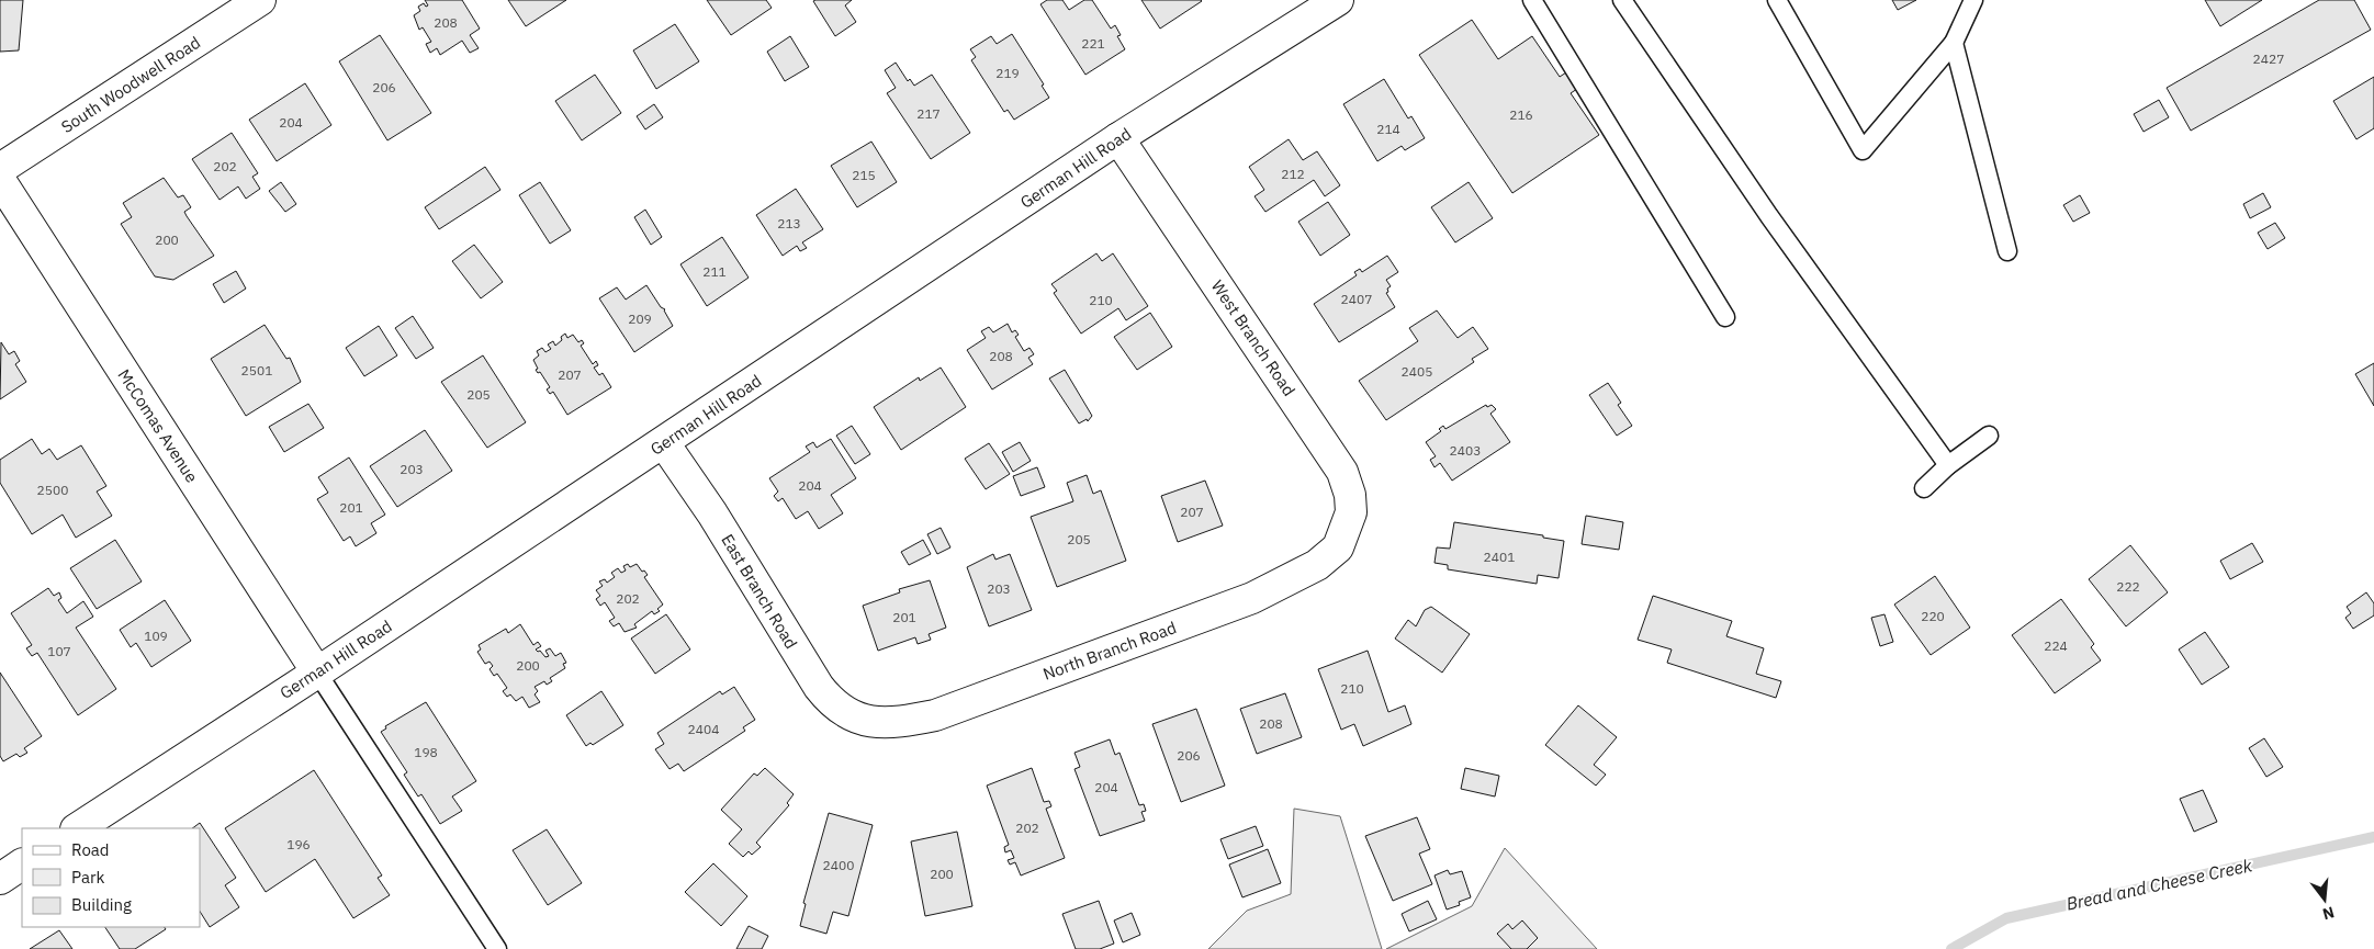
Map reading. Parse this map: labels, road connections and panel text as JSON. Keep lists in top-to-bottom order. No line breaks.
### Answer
{"streets":{"street":["South Woodwell Road","German Hill Road","West Branch Road","McComas Avenue","East Branch Road","North Branch Road"]},"crossings":[["German Hill Road","West Branch Road"],["German Hill Road","McComas Avenue"],["German Hill Road","East Branch Road"],["West Branch Road","North Branch Road"],["East Branch Road","North Branch Road"]],"water":["Bread and Cheese Creek"],"house_numbers":["208","221","2427","219","206","217","216","204","214","202","212","215","213","200","211","2407","210","209","208","2501","2405","207","205","2403","203","204","2500","201","207","205","2401","222","203","202","220","201","109","224","107","200","210","208","2404","198","206","204","202","196","2400","200"],"legend":["Road","Park","Building"],"north":"bottom"}
